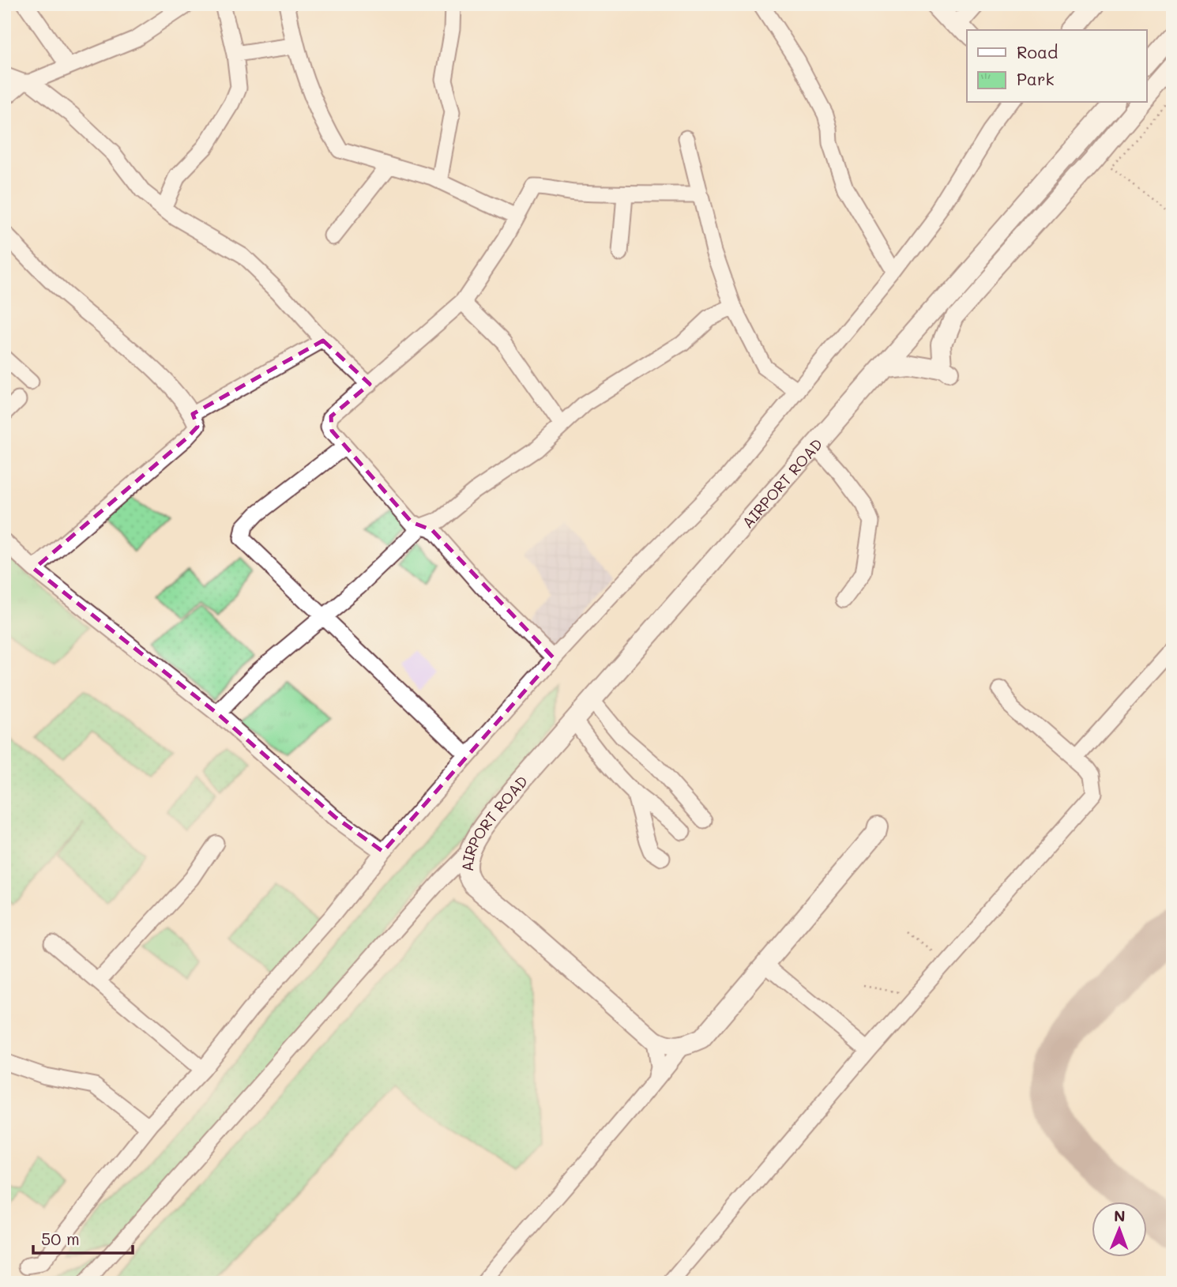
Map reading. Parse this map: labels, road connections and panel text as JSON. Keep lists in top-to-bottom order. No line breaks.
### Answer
{"streets":{"main road":["AIRPORT ROAD"]},"legend":["Road","Park"],"scale_bar":"50 m","north":"top"}
